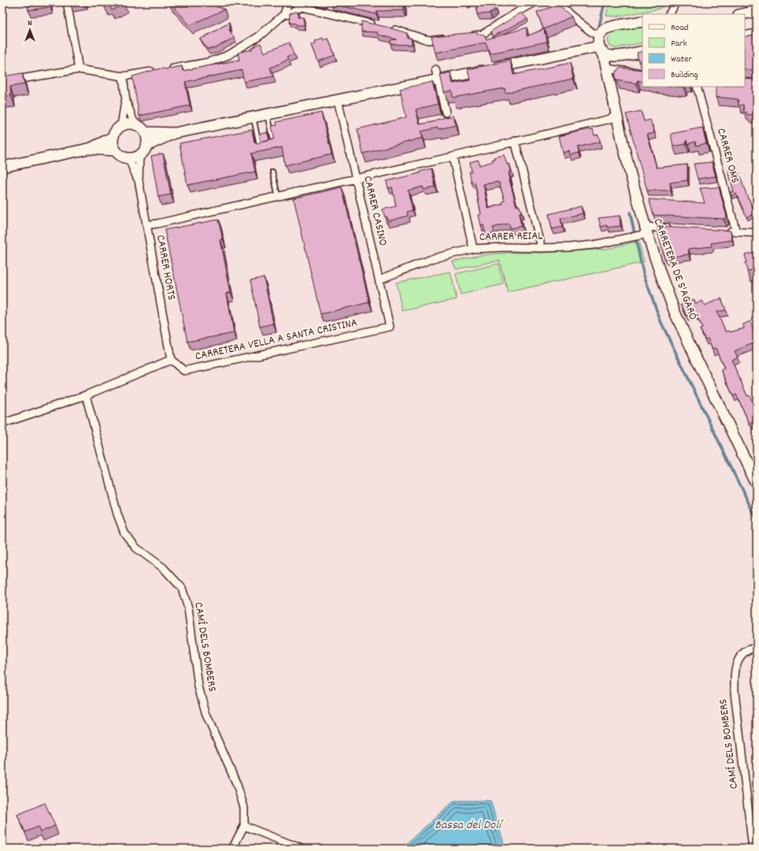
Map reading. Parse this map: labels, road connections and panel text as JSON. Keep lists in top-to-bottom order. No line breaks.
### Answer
{"streets":{"street":["CARRER OMS","CARRER CASINO","CARRER REIAL","CARRER HORTS","CARRETERA DE S'AGARÓ","CARRETERA VELLA A SANTA CRISTINA","CAMÍ DELS BOMBERS"]},"crossings":[["CARRER CASINO","CARRER REIAL"],["CARRER CASINO","CARRETERA VELLA A SANTA CRISTINA"],["CARRER REIAL","CARRETERA DE S'AGARÓ"],["CARRER HORTS","CARRETERA VELLA A SANTA CRISTINA"]],"water":["Bassa del Dolí"],"legend":["Road","Park","Water","Building"],"north":"top"}
